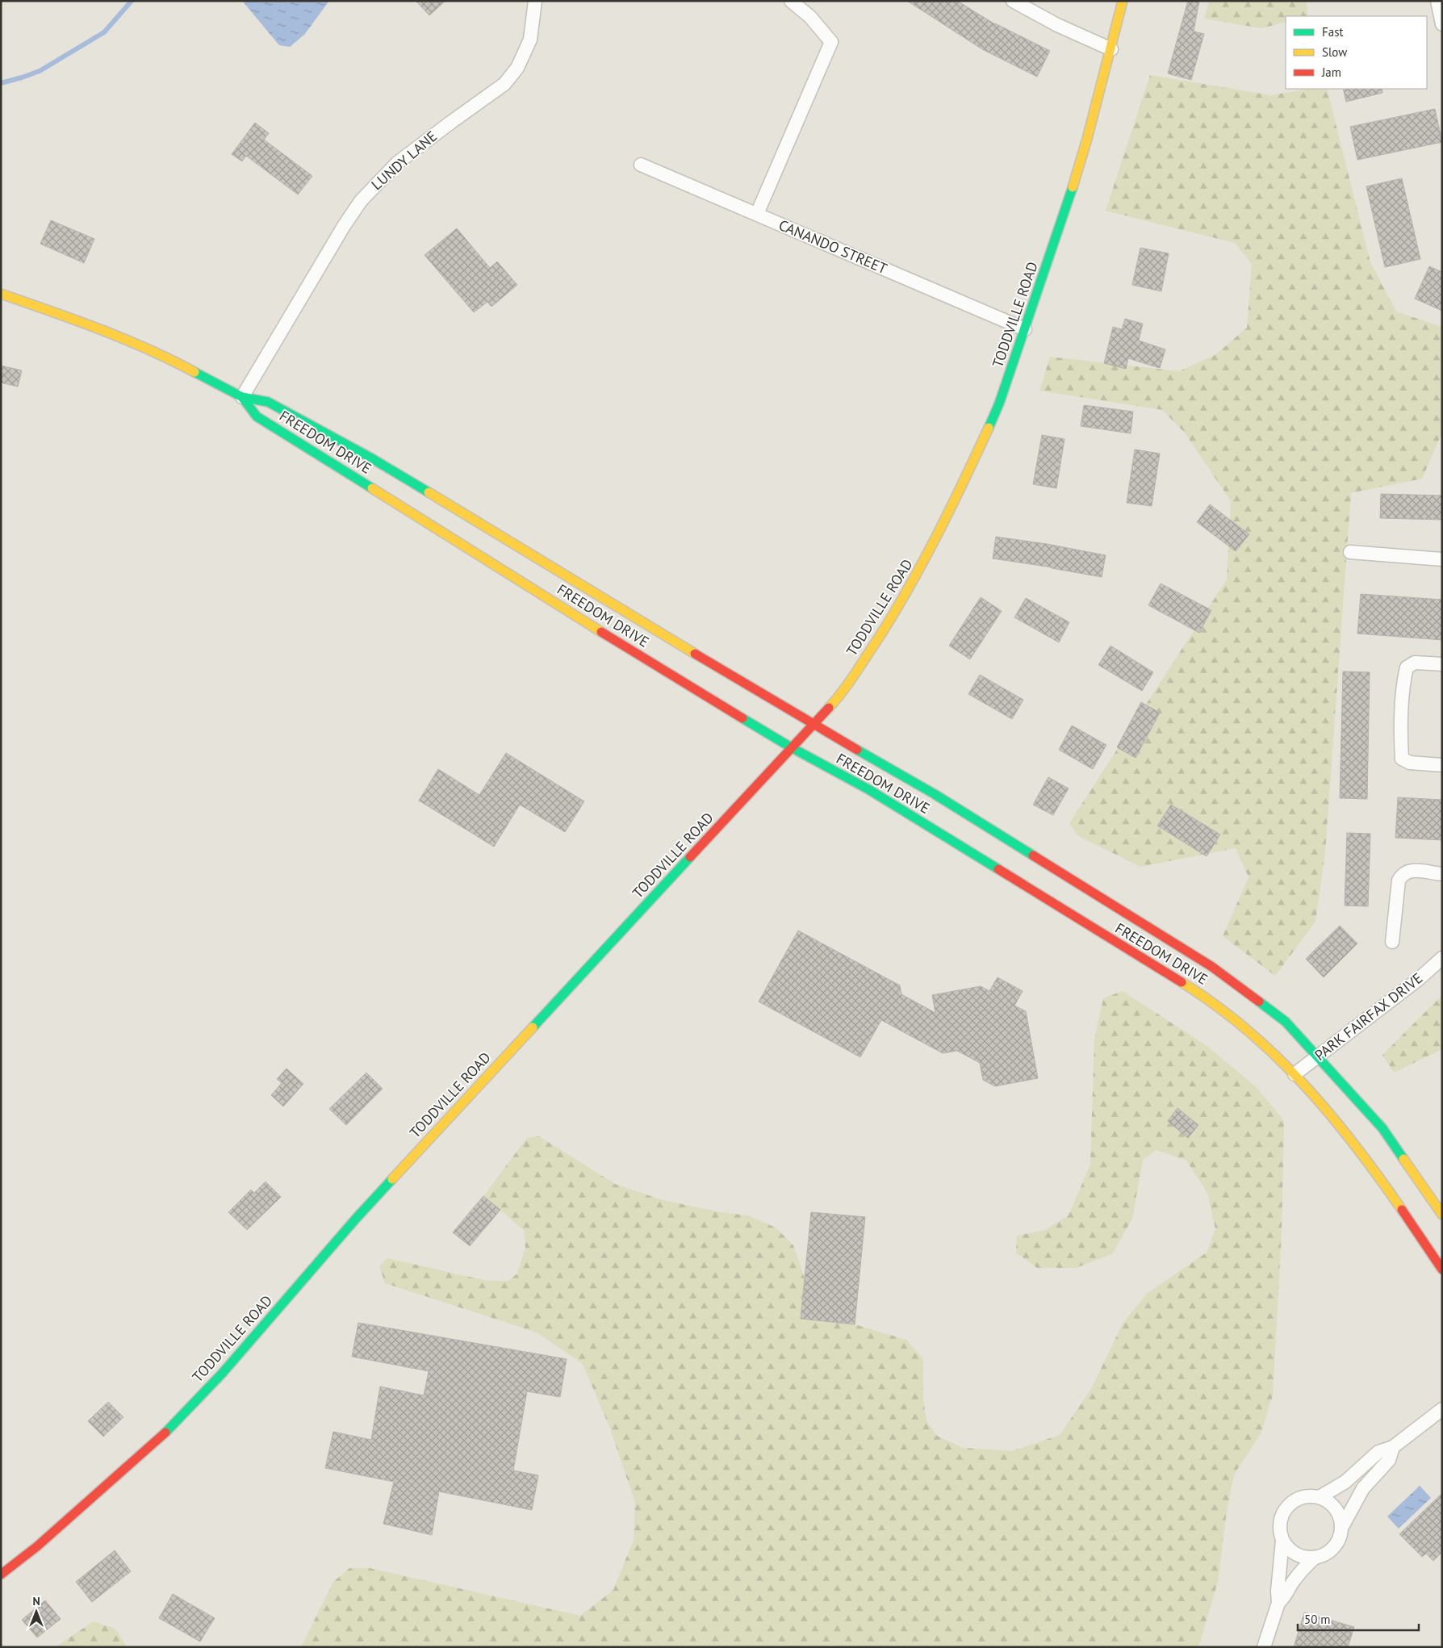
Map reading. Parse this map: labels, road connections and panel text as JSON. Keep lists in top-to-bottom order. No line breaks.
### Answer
{"streets":{"main road":["TODDVILLE ROAD","FREEDOM DRIVE"],"street":["LUNDY LANE","CANANDO STREET","PARK FAIRFAX DRIVE"]},"crossings":[["LUNDY LANE","FREEDOM DRIVE"],["CANANDO STREET","TODDVILLE ROAD"],["TODDVILLE ROAD","FREEDOM DRIVE"],["FREEDOM DRIVE","PARK FAIRFAX DRIVE"]],"legend":["Fast","Slow","Jam"],"scale_bar":"50 m","north":"top"}
